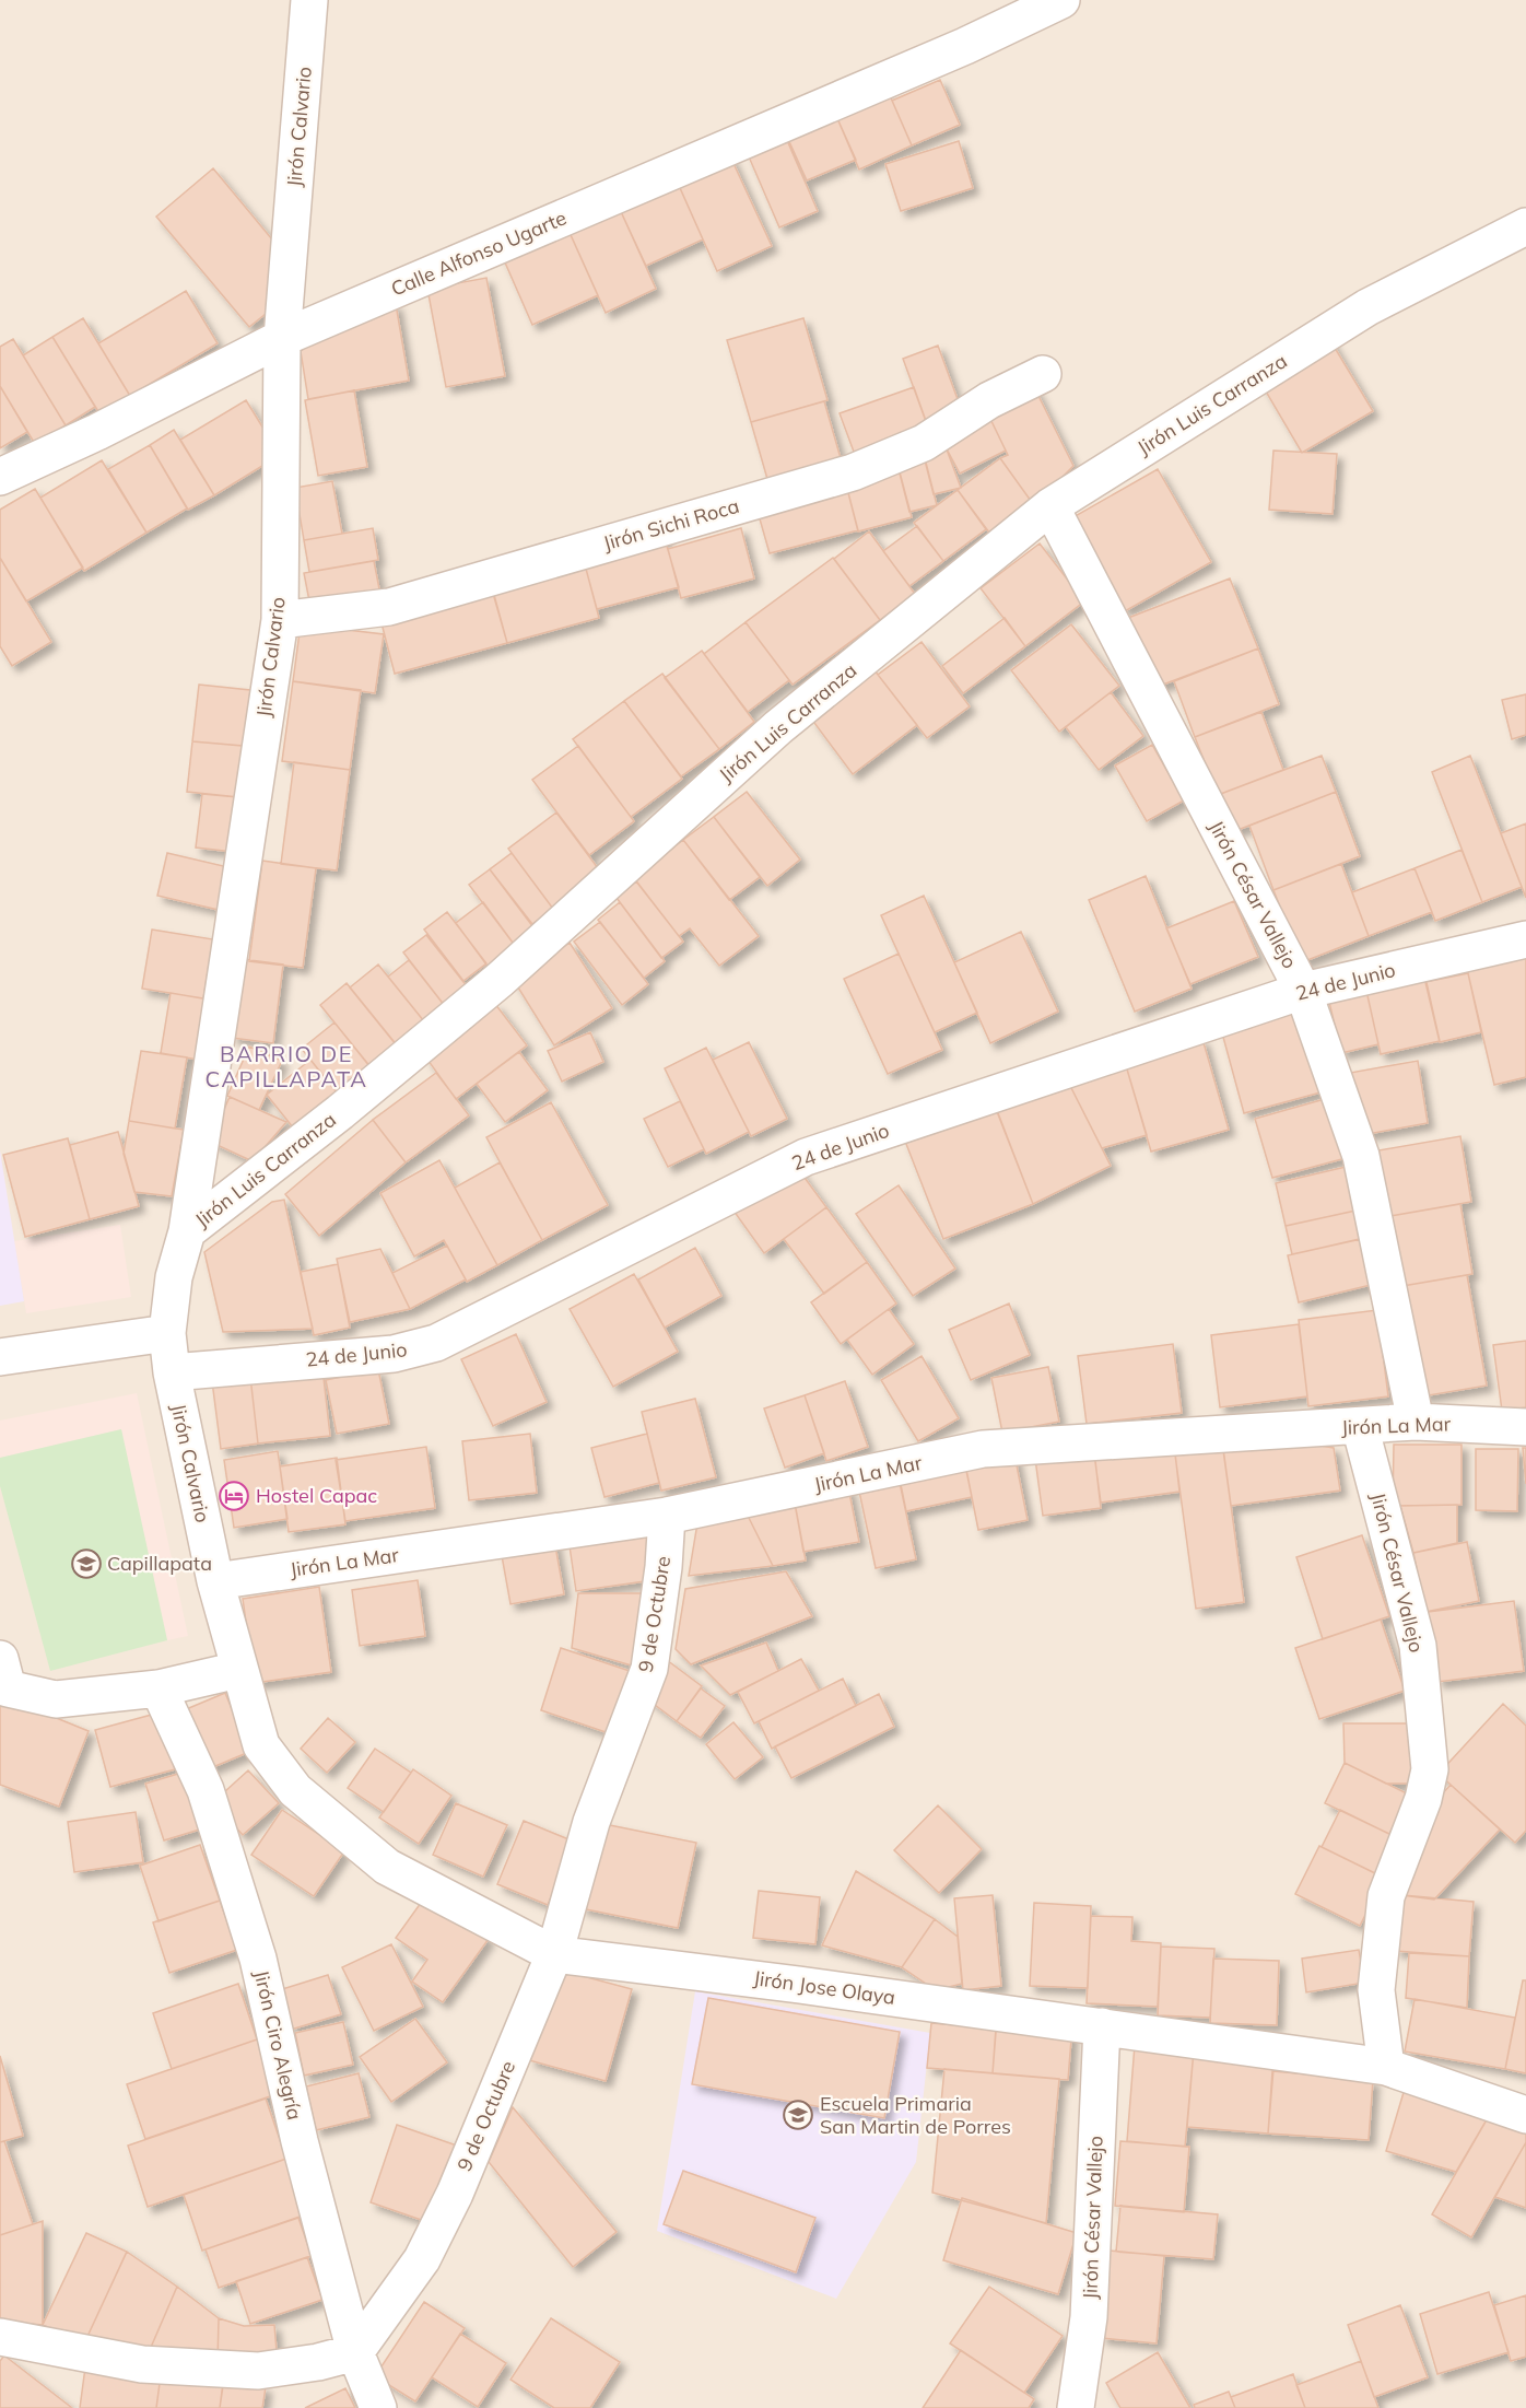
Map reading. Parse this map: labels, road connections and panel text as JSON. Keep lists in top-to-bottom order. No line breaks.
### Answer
{"streets":{"street":["Jirón Calvario","Calle Alfonso Ugarte","Jirón Luis Carranza","Jirón Sichi Roca","Jirón César Vallejo","24 de Junio","Jirón La Mar","9 de Octubre","Jirón Jose Olaya","Jirón Ciro Alegría"]},"crossings":[["Jirón Calvario","Calle Alfonso Ugarte"],["Jirón Calvario","Jirón Luis Carranza"],["Jirón Calvario","Jirón Sichi Roca"],["Jirón Calvario","24 de Junio"],["Jirón Calvario","Jirón La Mar"],["Jirón Calvario","Jirón Jose Olaya"],["Jirón Luis Carranza","Jirón César Vallejo"],["Jirón Luis Carranza","24 de Junio"],["Jirón César Vallejo","24 de Junio"],["Jirón César Vallejo","Jirón La Mar"],["Jirón César Vallejo","Jirón Jose Olaya"],["Jirón La Mar","9 de Octubre"],["9 de Octubre","Jirón Jose Olaya"],["9 de Octubre","Jirón Ciro Alegría"]],"districts":["BARRIO DE CAPILLAPATA"],"places":{"hotel":["Hostel Capac"],"school or university":["Capillapata","Escuela Primaria San Martin de Porres"]}}
